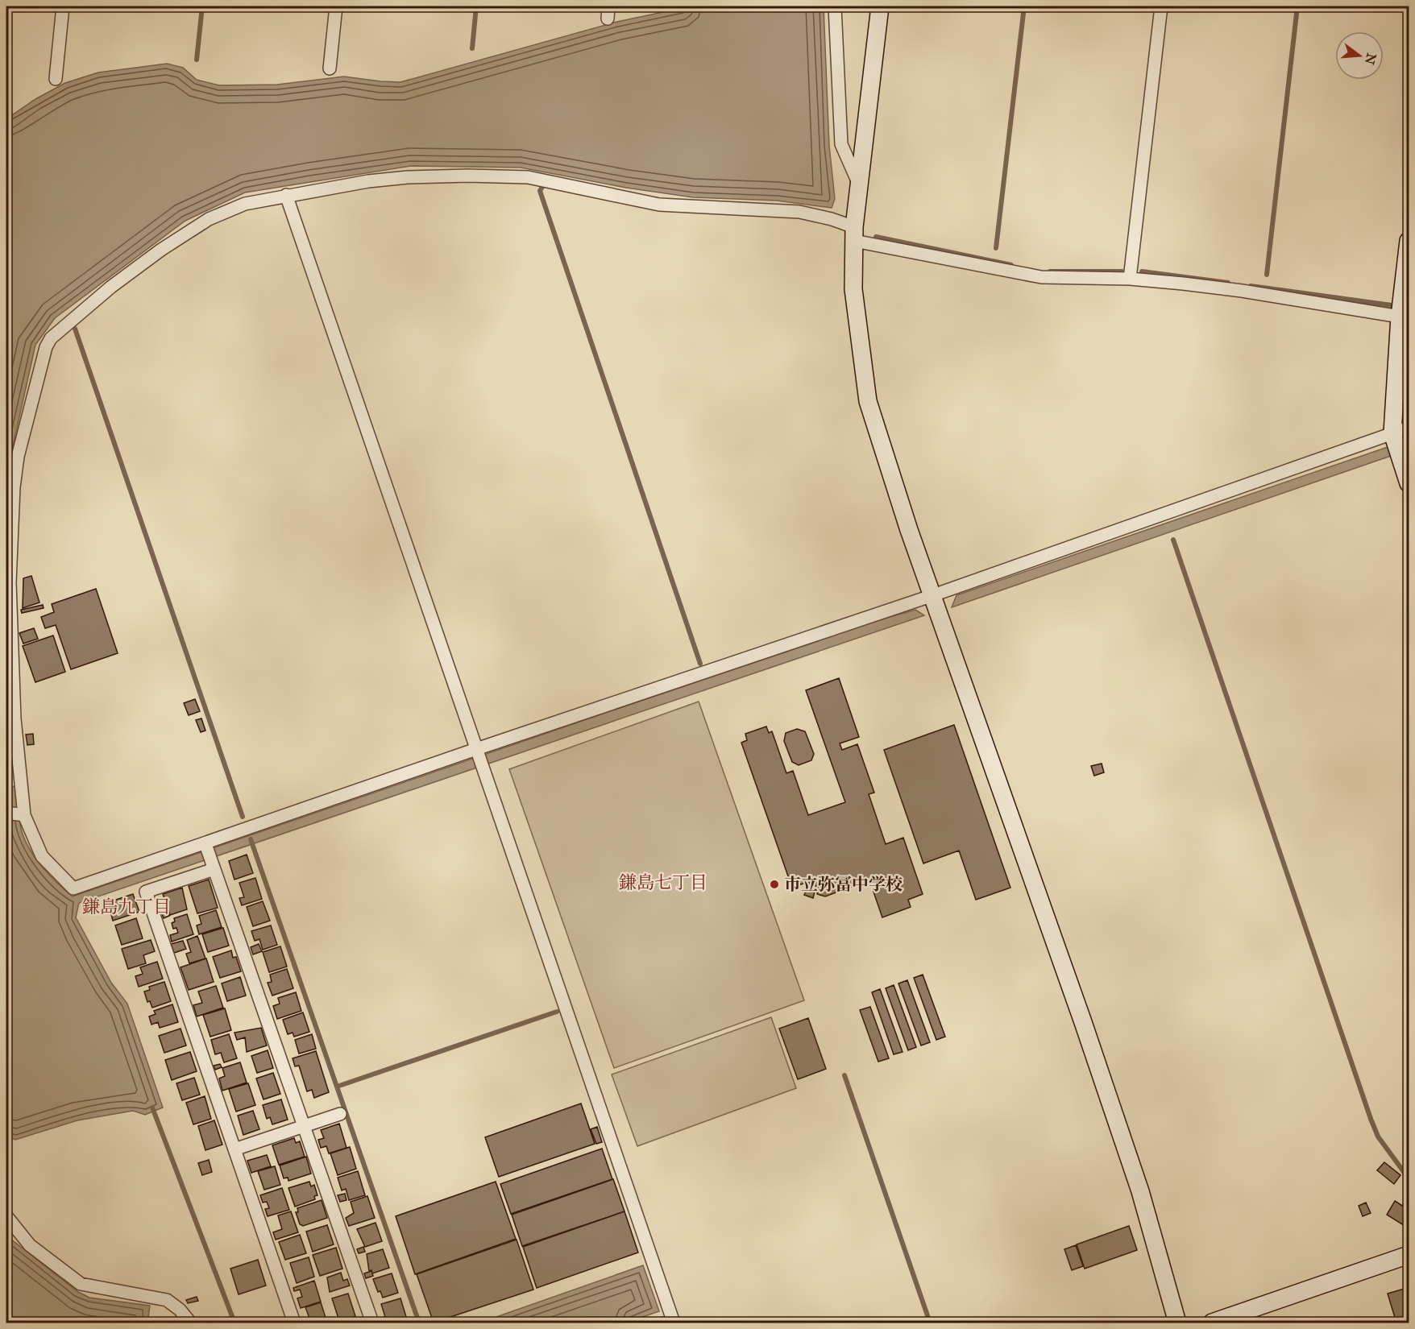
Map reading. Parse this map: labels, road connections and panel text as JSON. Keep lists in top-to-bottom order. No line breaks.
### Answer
{"districts":["鎌島七丁目","鎌島九丁目"],"places":["市立弥冨中学校"],"north":"right"}
